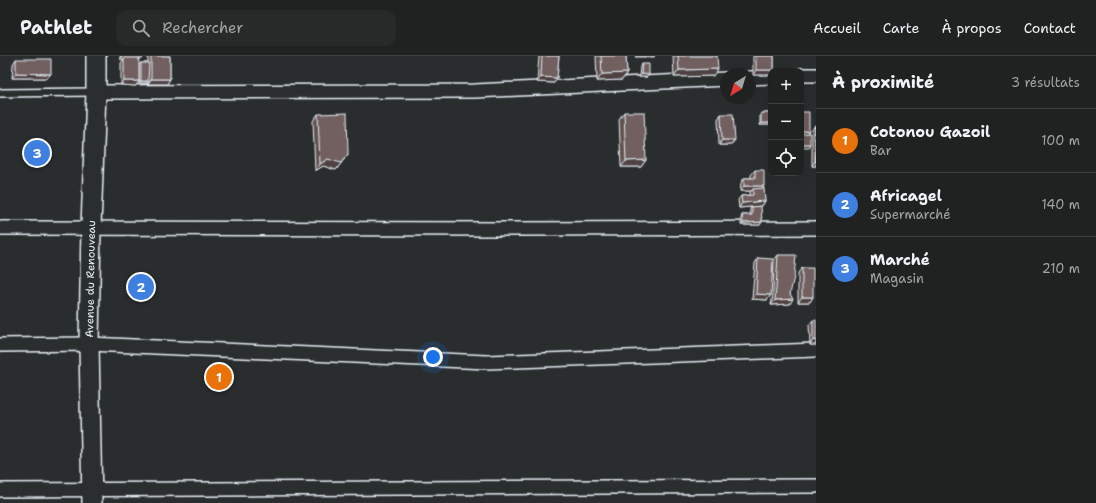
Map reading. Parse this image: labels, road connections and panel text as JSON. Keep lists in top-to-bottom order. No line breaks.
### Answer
{"streets":{"main road":["Avenue du Renouveau"]},"north":"bottom left","page":{"header":"Pathlet","search":"Rechercher","nav":["Accueil","Carte","À propos","Contact"],"heading":["À proximité","3 résultats"],"map_buttons":["+","−"],"list":[{"mark":"1","name":"Cotonou Gazoil","note":"Bar","value":"100 m"},{"mark":"2","name":"Africagel","note":"Supermarché","value":"140 m"},{"mark":"3","name":"Marché","note":"Magasin","value":"210 m"}],"pins":["3","2","1"]}}
